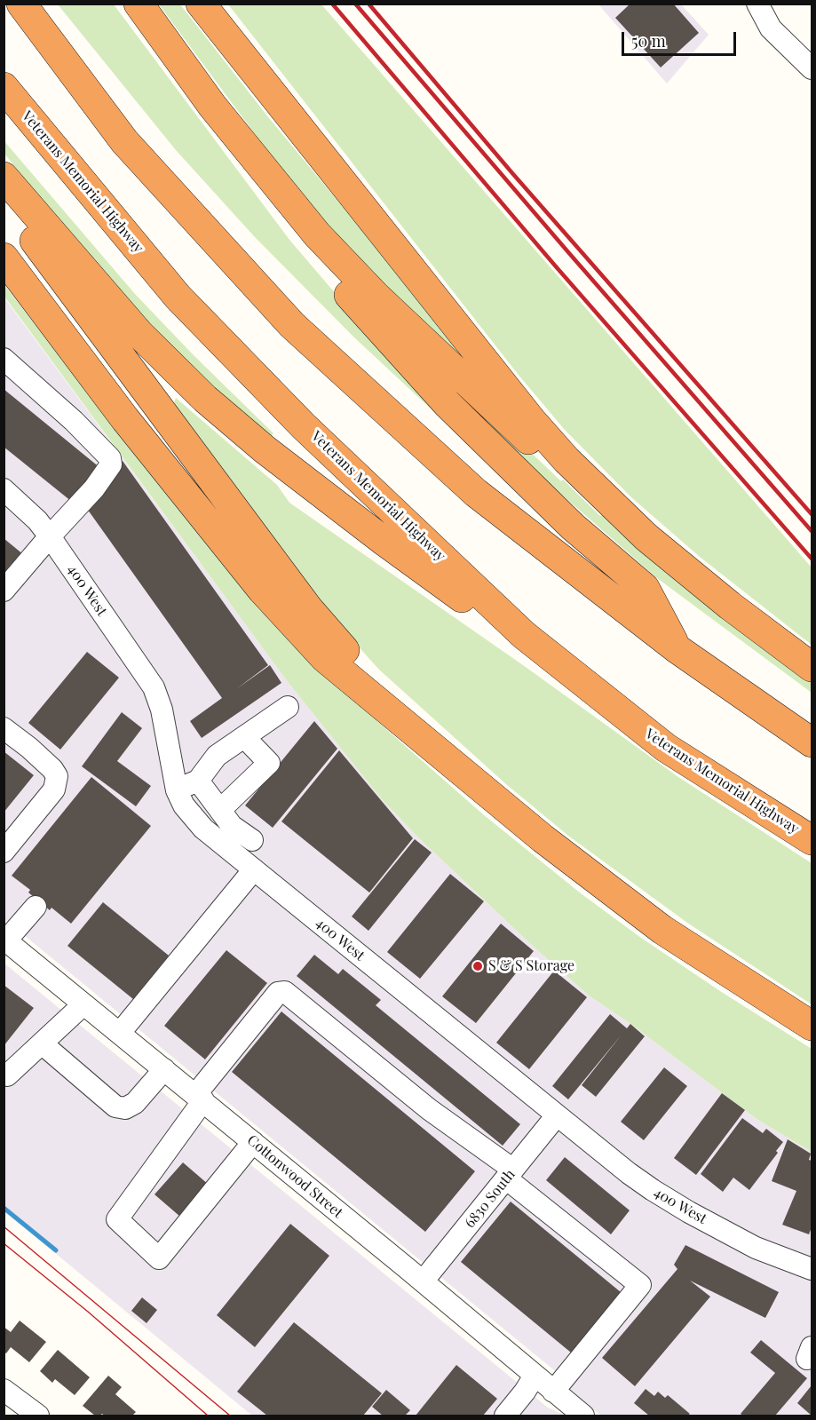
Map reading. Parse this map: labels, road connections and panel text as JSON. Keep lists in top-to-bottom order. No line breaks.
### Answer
{"streets":{"highway":["Veterans Memorial Highway"],"street":["400 West","Cottonwood Street","6830 South"]},"crossings":[["400 West","6830 South"],["Cottonwood Street","6830 South"]],"places":["S & S Storage"],"scale_bar":"50 m"}
